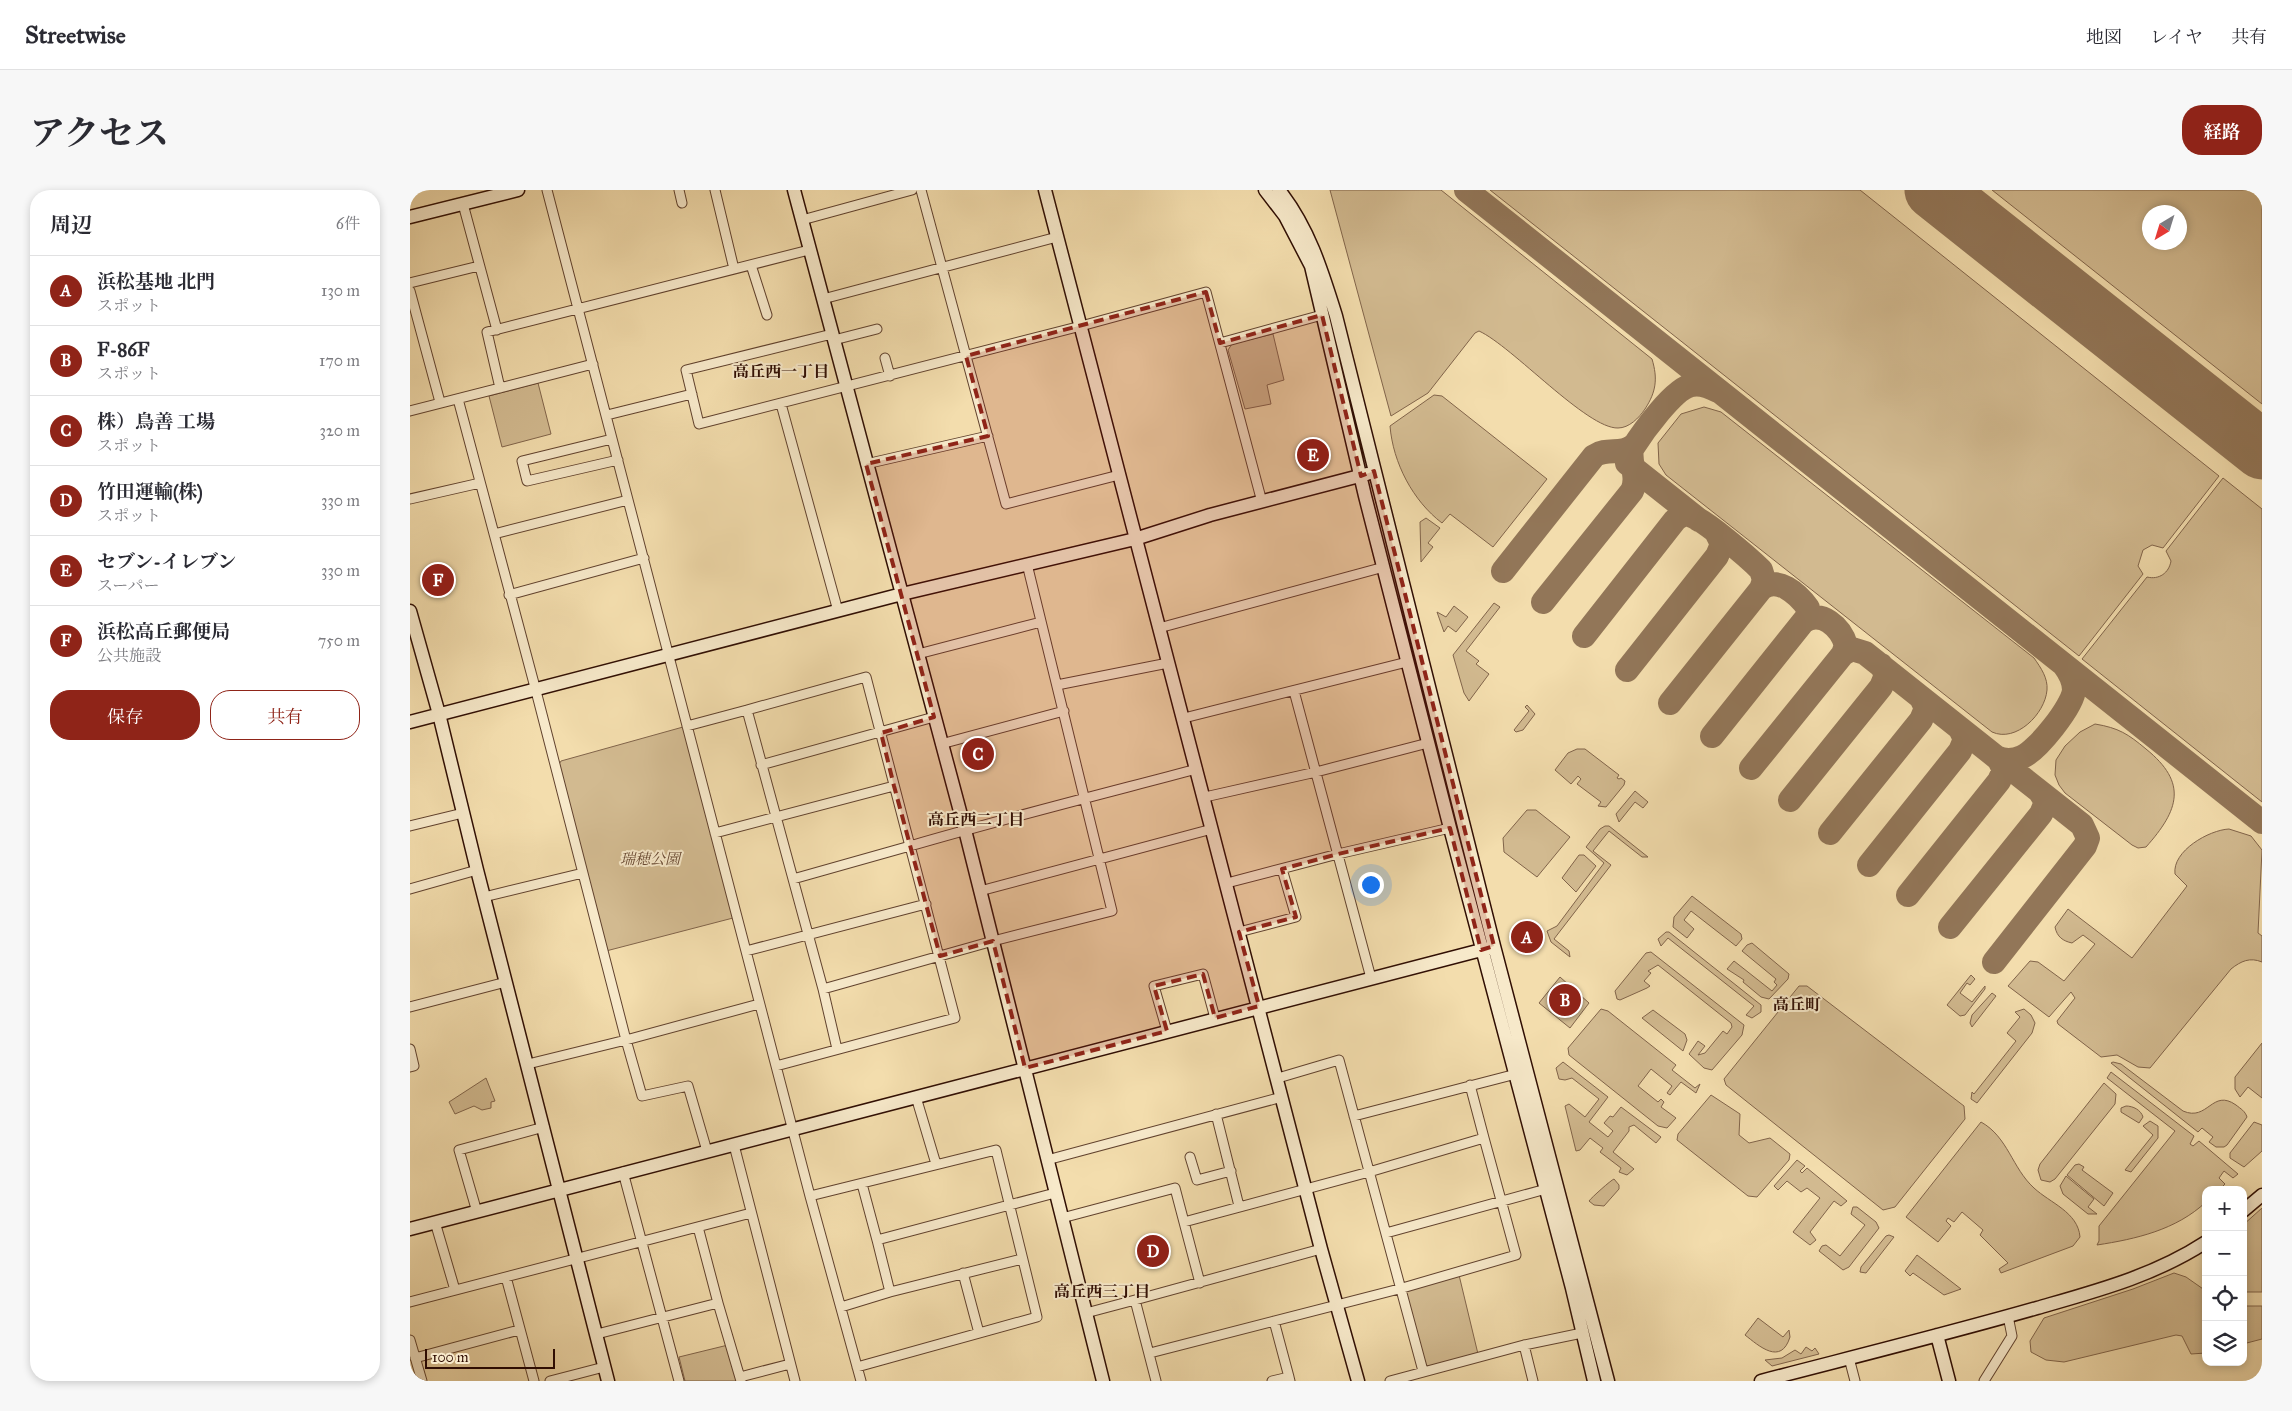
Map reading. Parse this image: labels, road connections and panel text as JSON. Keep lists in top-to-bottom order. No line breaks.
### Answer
{"districts":["高丘西一丁目","高丘西二丁目","高丘町","高丘西三丁目"],"parks":["瑞穂公園"],"scale_bar":"100 m","north":"bottom left","page":{"header":"Streetwise","nav":["地図","レイヤ","共有"],"title":"アクセス","buttons":["経路",["保存","共有"]],"heading":["周辺","6件"],"list":[{"mark":"A","name":"浜松基地 北門","note":"スポット","value":"130 m"},{"mark":"B","name":"F-86F","note":"スポット","value":"170 m"},{"mark":"C","name":"株）鳥善 工場","note":"スポット","value":"320 m"},{"mark":"D","name":"竹田運輸(株)","note":"スポット","value":"330 m"},{"mark":"E","name":"セブン-イレブン","note":"スーパー","value":"330 m"},{"mark":"F","name":"浜松高丘郵便局","note":"公共施設","value":"750 m"}],"pins":["E","F","C","A","B","D"],"map_buttons":["+","−"],"scale":"100 m"}}
